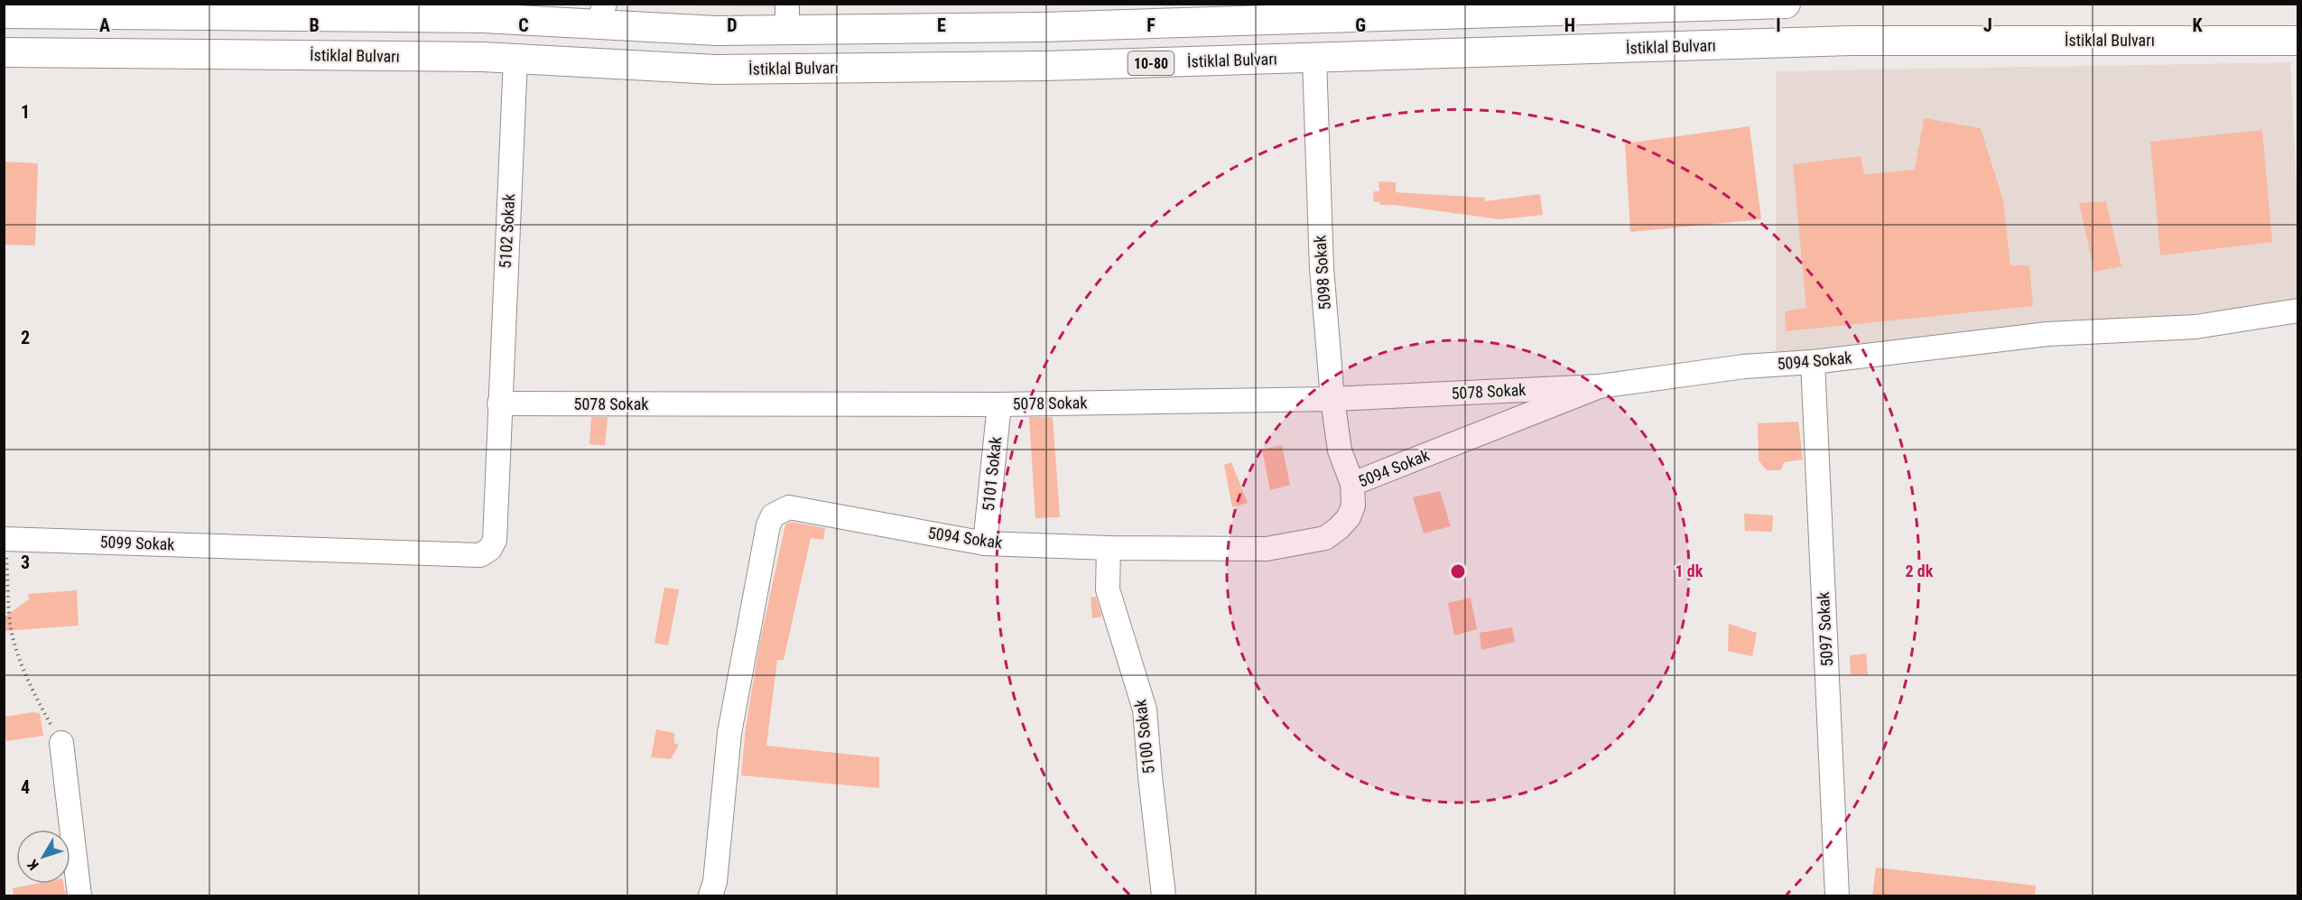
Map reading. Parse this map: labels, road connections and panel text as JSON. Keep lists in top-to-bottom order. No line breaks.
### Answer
{"streets":{"main road":["İstiklal Bulvarı","10-80"],"street":["5102 Sokak","5098 Sokak","5094 Sokak","5078 Sokak","5101 Sokak","5099 Sokak","5097 Sokak","5100 Sokak"]},"crossings":[["İstiklal Bulvarı","5102 Sokak"],["İstiklal Bulvarı","5098 Sokak"],["5102 Sokak","5078 Sokak"],["5102 Sokak","5099 Sokak"],["5098 Sokak","5094 Sokak"],["5098 Sokak","5078 Sokak"],["5094 Sokak","5078 Sokak"],["5094 Sokak","5101 Sokak"],["5094 Sokak","5097 Sokak"],["5094 Sokak","5100 Sokak"],["5078 Sokak","5101 Sokak"],["5078 Sokak","5099 Sokak"]],"north":"bottom left","grid":{"columns":["A","B","C","D","E","F","G","H","I","J","K"],"rows":["1","2","3","4"]},"rings":["1 dk","2 dk"]}
